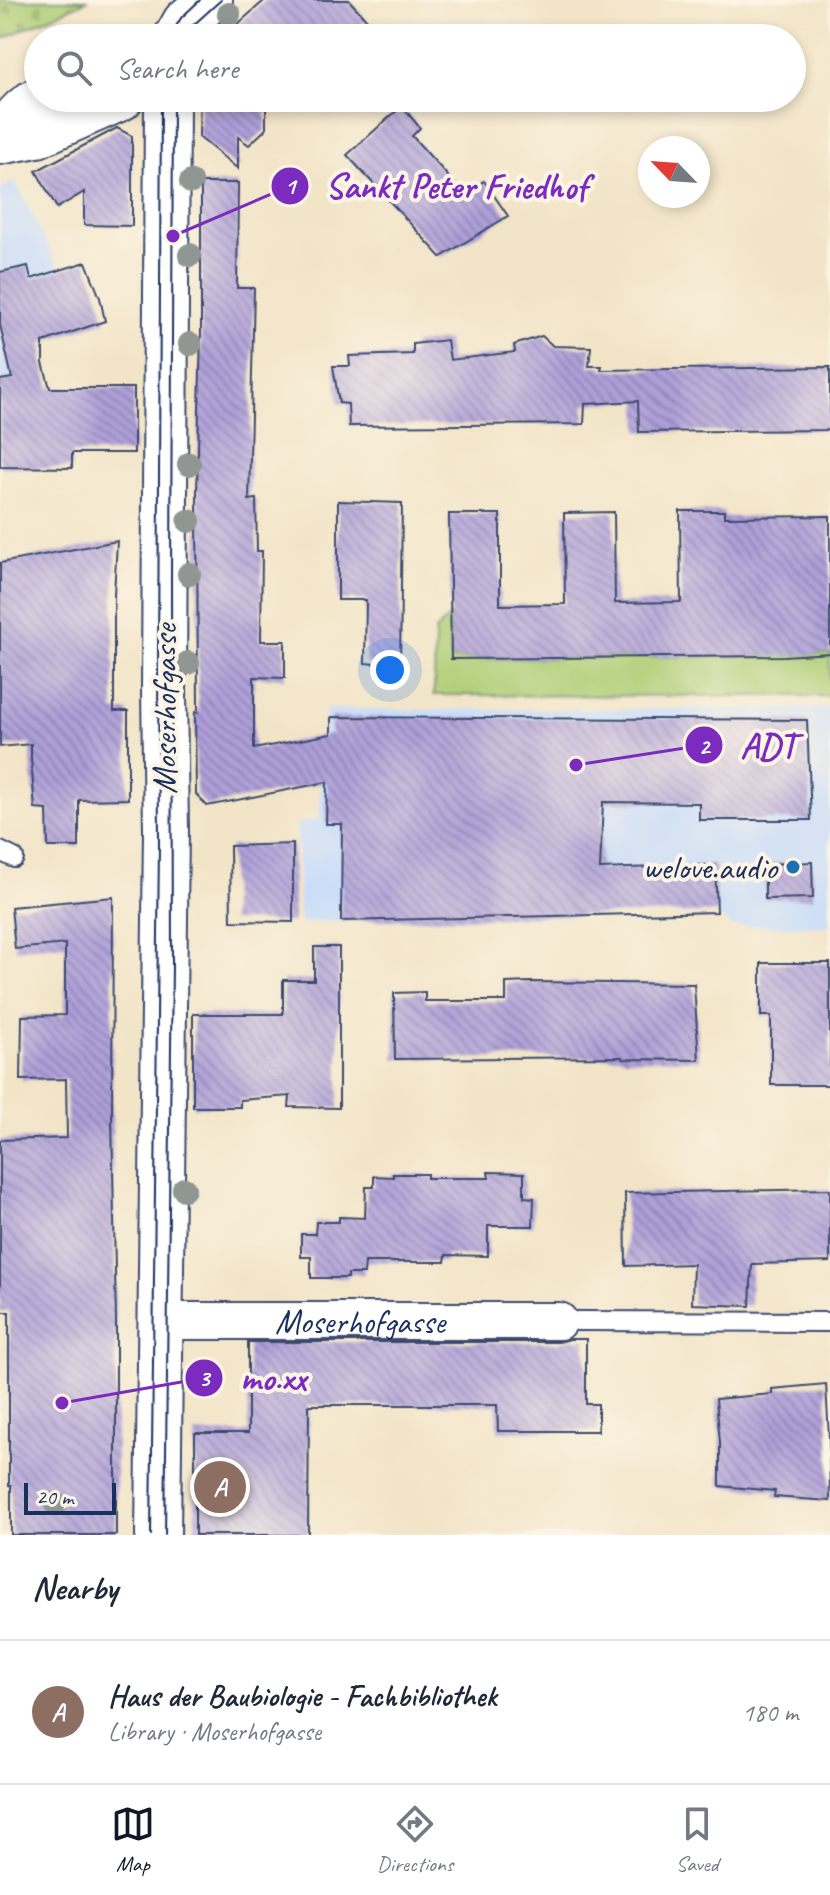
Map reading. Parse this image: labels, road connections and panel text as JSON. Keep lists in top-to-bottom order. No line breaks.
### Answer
{"streets":{"street":["Moserhofgasse"]},"places":["Sankt Peter Friedhof","ADT","welove.audio","mo.xx"],"scale_bar":"20 m","north":"top left","page":{"search":"Search here","pins":"A","scale":"20 m","heading":"Nearby","list":[{"mark":"A","name":"Haus der Baubiologie - Fachbibliothek","note":"Library · Moserhofgasse","value":"180 m"}],"nav":["Map","Directions","Saved"]}}
